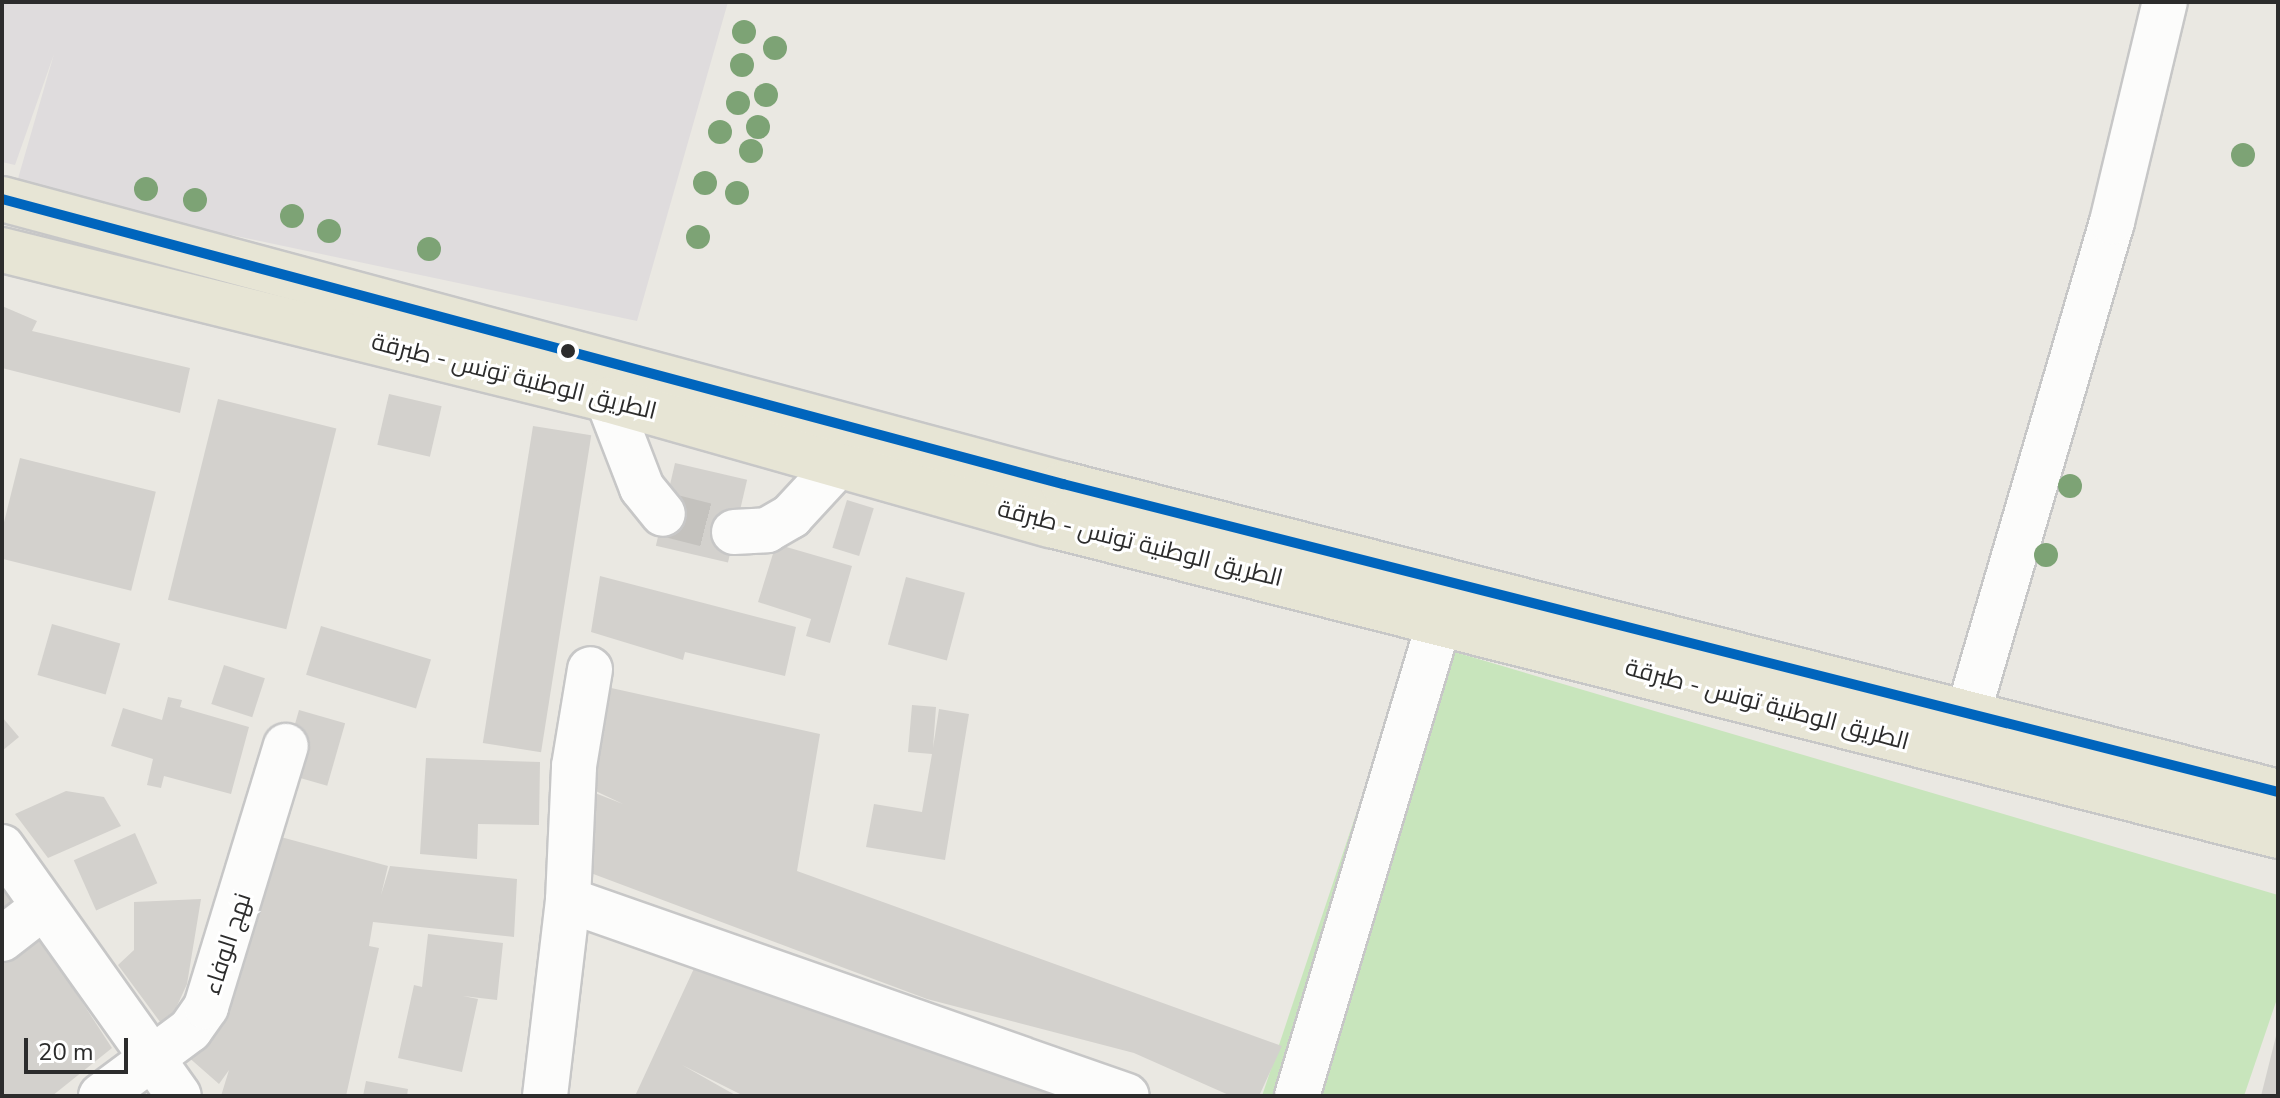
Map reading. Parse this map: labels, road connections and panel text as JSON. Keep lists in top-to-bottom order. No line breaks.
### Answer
{"streets":{"main road":["الطريق الوطنية تونس - طبرقة"],"street":["نهج الوفاء"]},"scale_bar":"20 m"}
